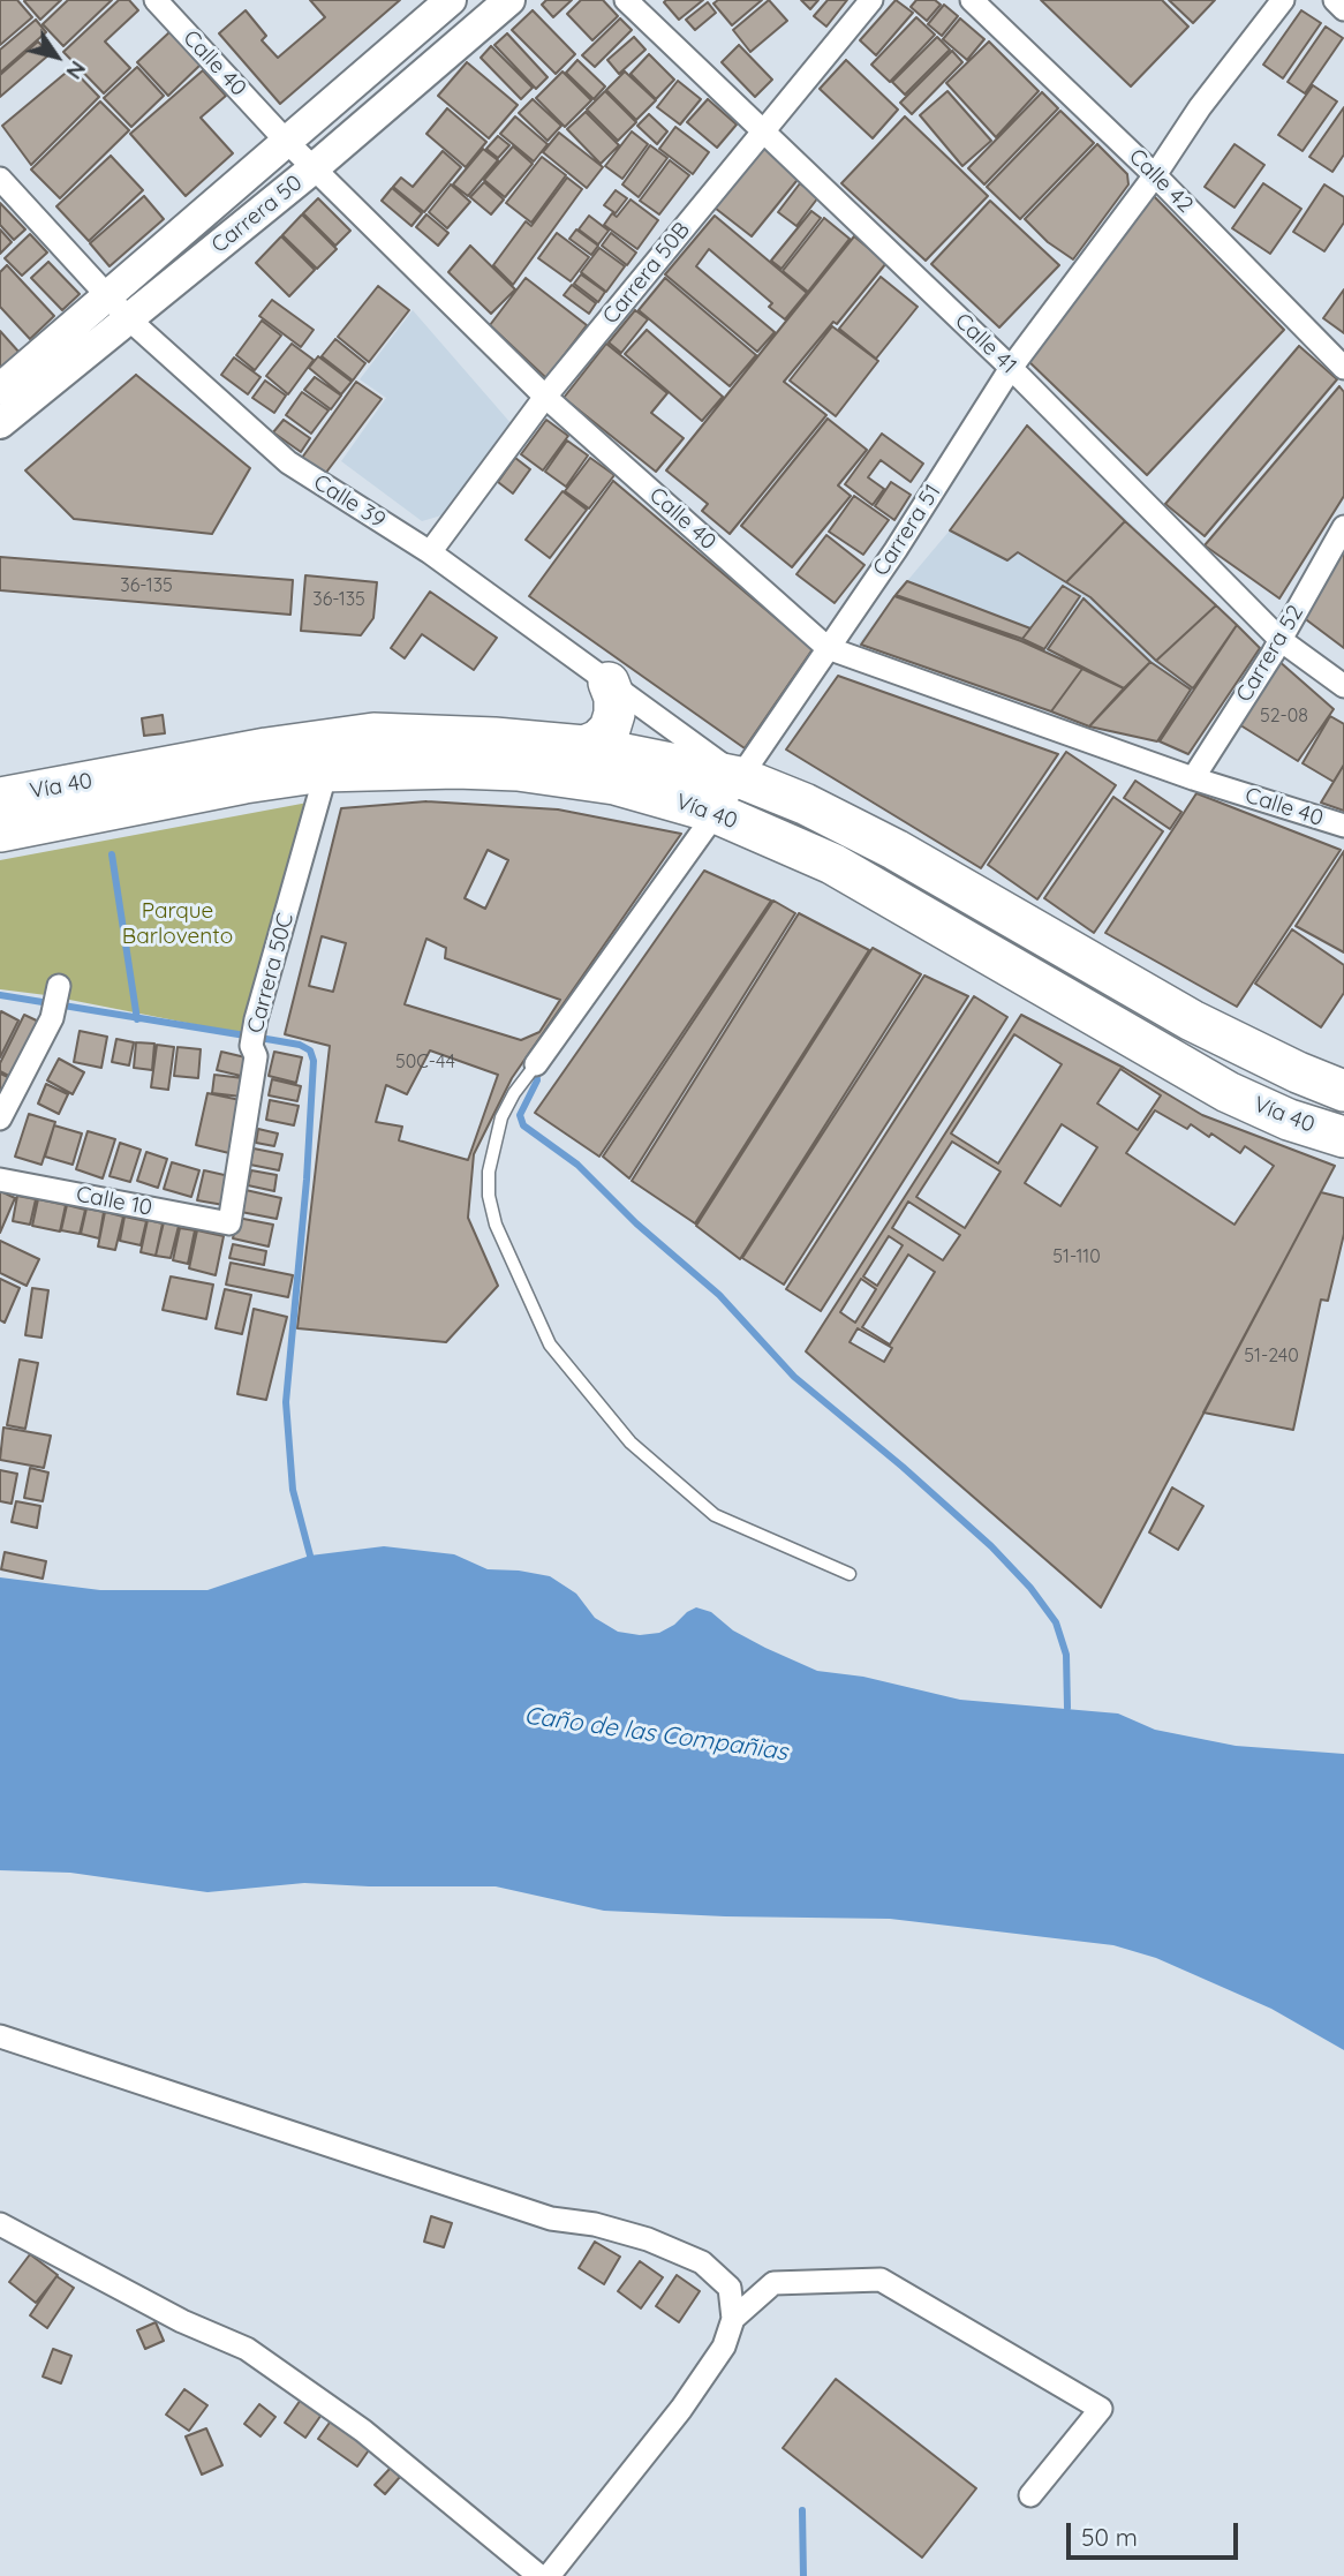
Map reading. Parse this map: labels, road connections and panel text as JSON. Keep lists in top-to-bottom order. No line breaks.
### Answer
{"streets":{"highway":["Vía 40"],"street":["Calle 40","Calle 42","Carrera 50","Carrera 50B","Calle 41","Calle 39","Carrera 51","Carrera 52","Carrera 50C","Calle 10"]},"crossings":[["Calle 40","Carrera 50"],["Calle 40","Carrera 50B"],["Calle 40","Carrera 51"],["Calle 40","Carrera 52"],["Calle 42","Carrera 51"],["Carrera 50","Calle 39"],["Carrera 50B","Calle 41"],["Carrera 50B","Calle 39"],["Calle 41","Carrera 51"],["Calle 41","Carrera 52"],["Calle 39","Carrera 51"],["Calle 39","Vía 40"],["Carrera 51","Vía 40"],["Vía 40","Carrera 50C"],["Carrera 50C","Calle 10"]],"water":["Caño de las Compañias"],"parks":["Parque Barlovento"],"house_numbers":["36-135","36-135","52-08","50C-44","51-110","51-240"],"scale_bar":"50 m","north":"bottom right"}
